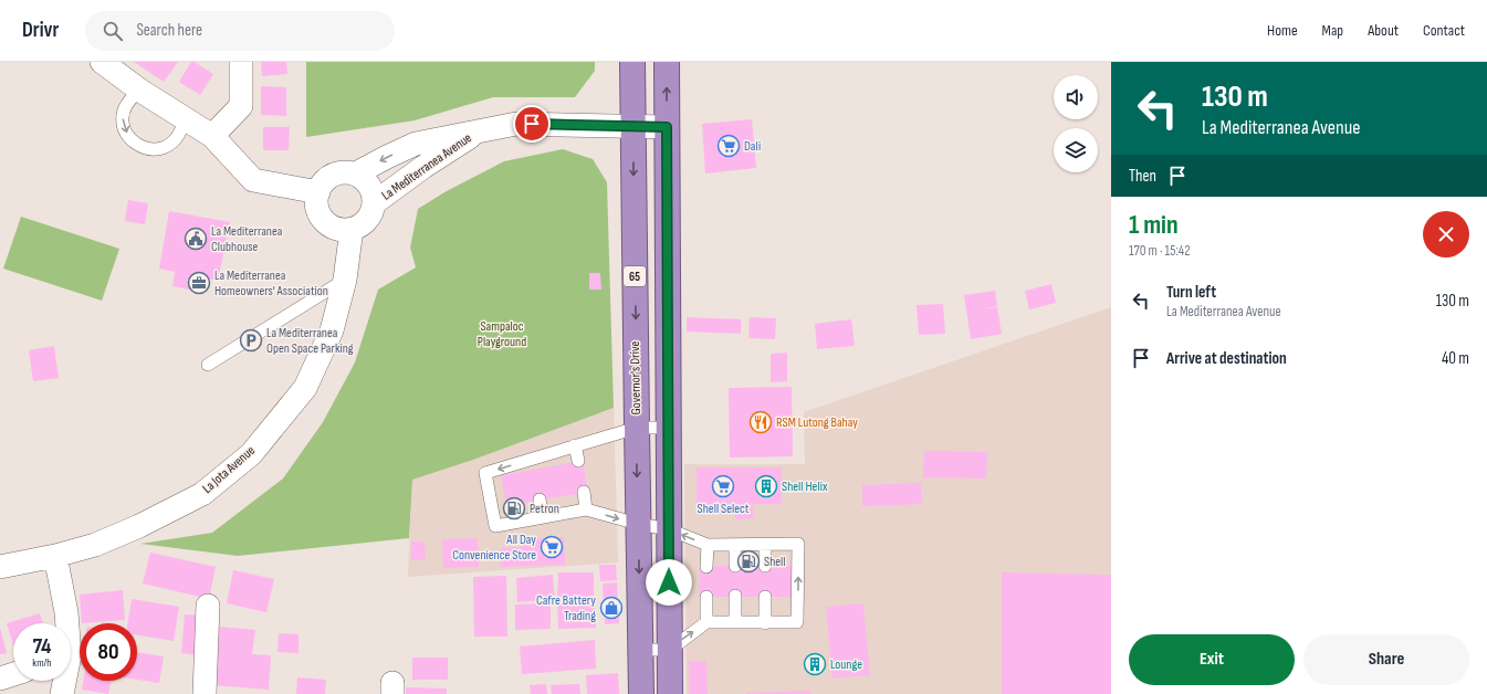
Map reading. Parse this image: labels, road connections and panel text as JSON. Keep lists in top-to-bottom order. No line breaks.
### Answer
{"streets":{"highway":["65","Governor's Drive"],"street":["La Mediterranea Avenue","La Jota Avenue"]},"crossings":[["La Mediterranea Avenue","Governor's Drive"],["La Mediterranea Avenue","La Jota Avenue"]],"parks":["Sampaloc Playground"],"places":{"supermarket":["Dali","Shell Select","All Day Convenience Store"],"public building":["La Mediterranea Clubhouse"],"office":["La Mediterranea Homeowners' Association"],"parking":["La Mediterranea Open Space Parking"],"restaurant":["RSM Lutong Bahay"],"building":["Shell Helix","Lounge"],"fuel station":["Petron","Shell"],"shop":["Cafre Battery Trading"]},"page":{"header":"Drivr","search":"Search here","nav":["Home","Map","About","Contact"],"turn":["130 m","La Mediterranea Avenue"],"then":"Then","heading":["1 min","170 m · 15:42"],"list":[{"name":"Turn left","note":"La Mediterranea Avenue","value":"130 m"},{"name":"Arrive at destination","value":"40 m"}],"speed":"74 km/h","limit":"80","buttons":["Exit","Share"]}}
